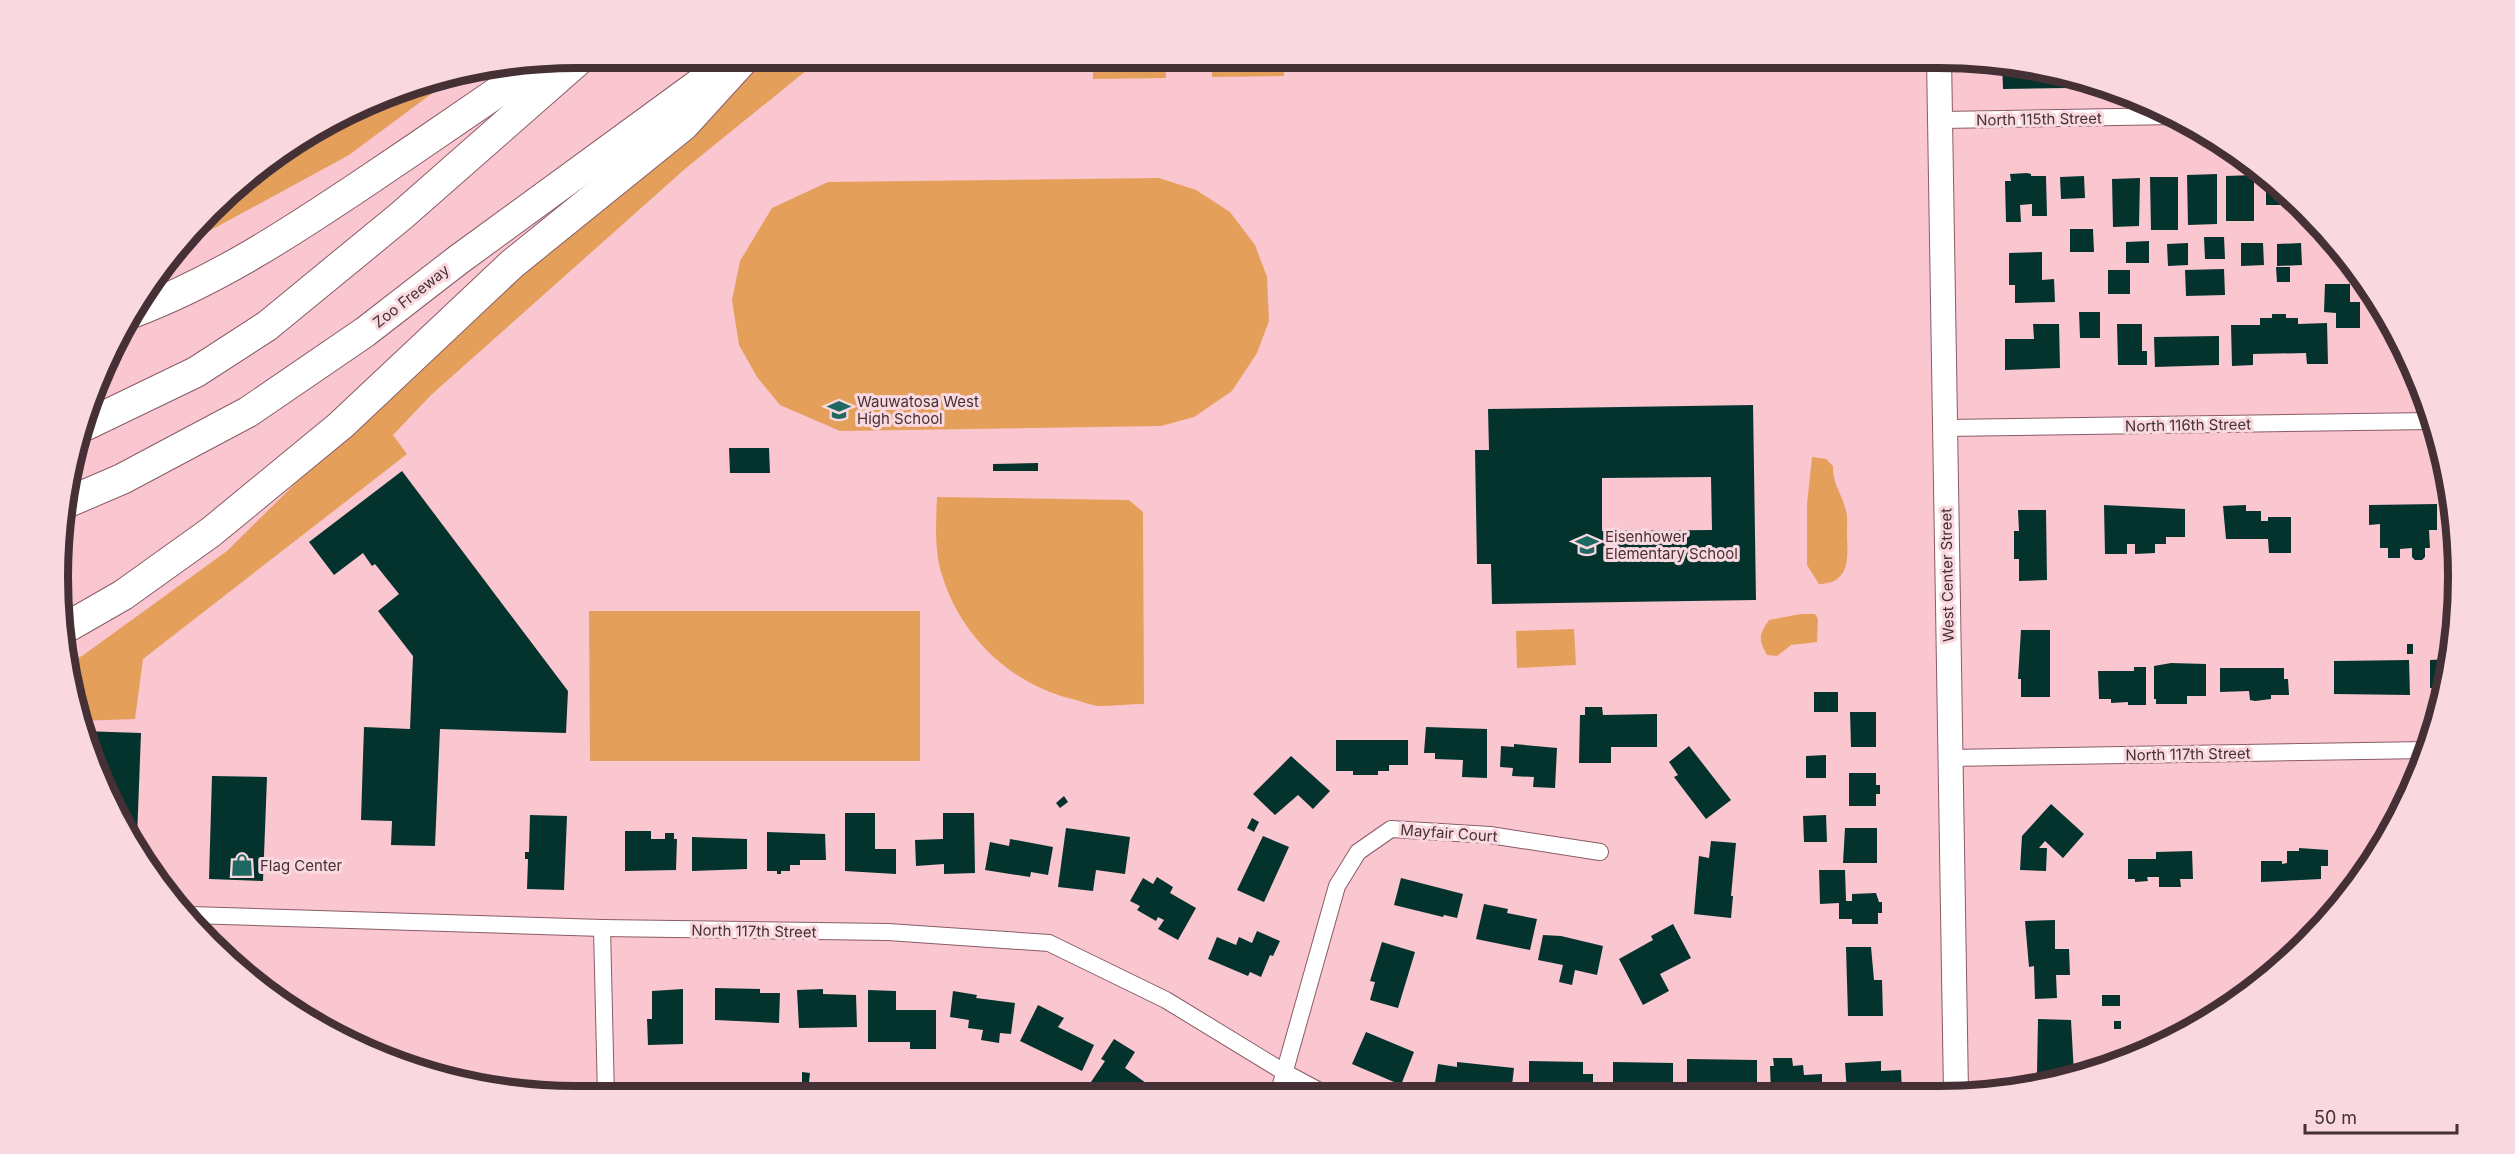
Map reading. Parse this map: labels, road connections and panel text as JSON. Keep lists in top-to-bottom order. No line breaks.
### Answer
{"streets":{"highway":["Zoo Freeway"],"street":["North 115th Street","North 116th Street","West Center Street","North 117th Street","Mayfair Court"]},"crossings":[["North 115th Street","West Center Street"],["North 116th Street","West Center Street"],["West Center Street","North 117th Street"],["North 117th Street","Mayfair Court"]],"places":{"school or university":["Wauwatosa West High School","Eisenhower Elementary School"],"shop":["Flag Center"]},"scale_bar":"50 m"}
